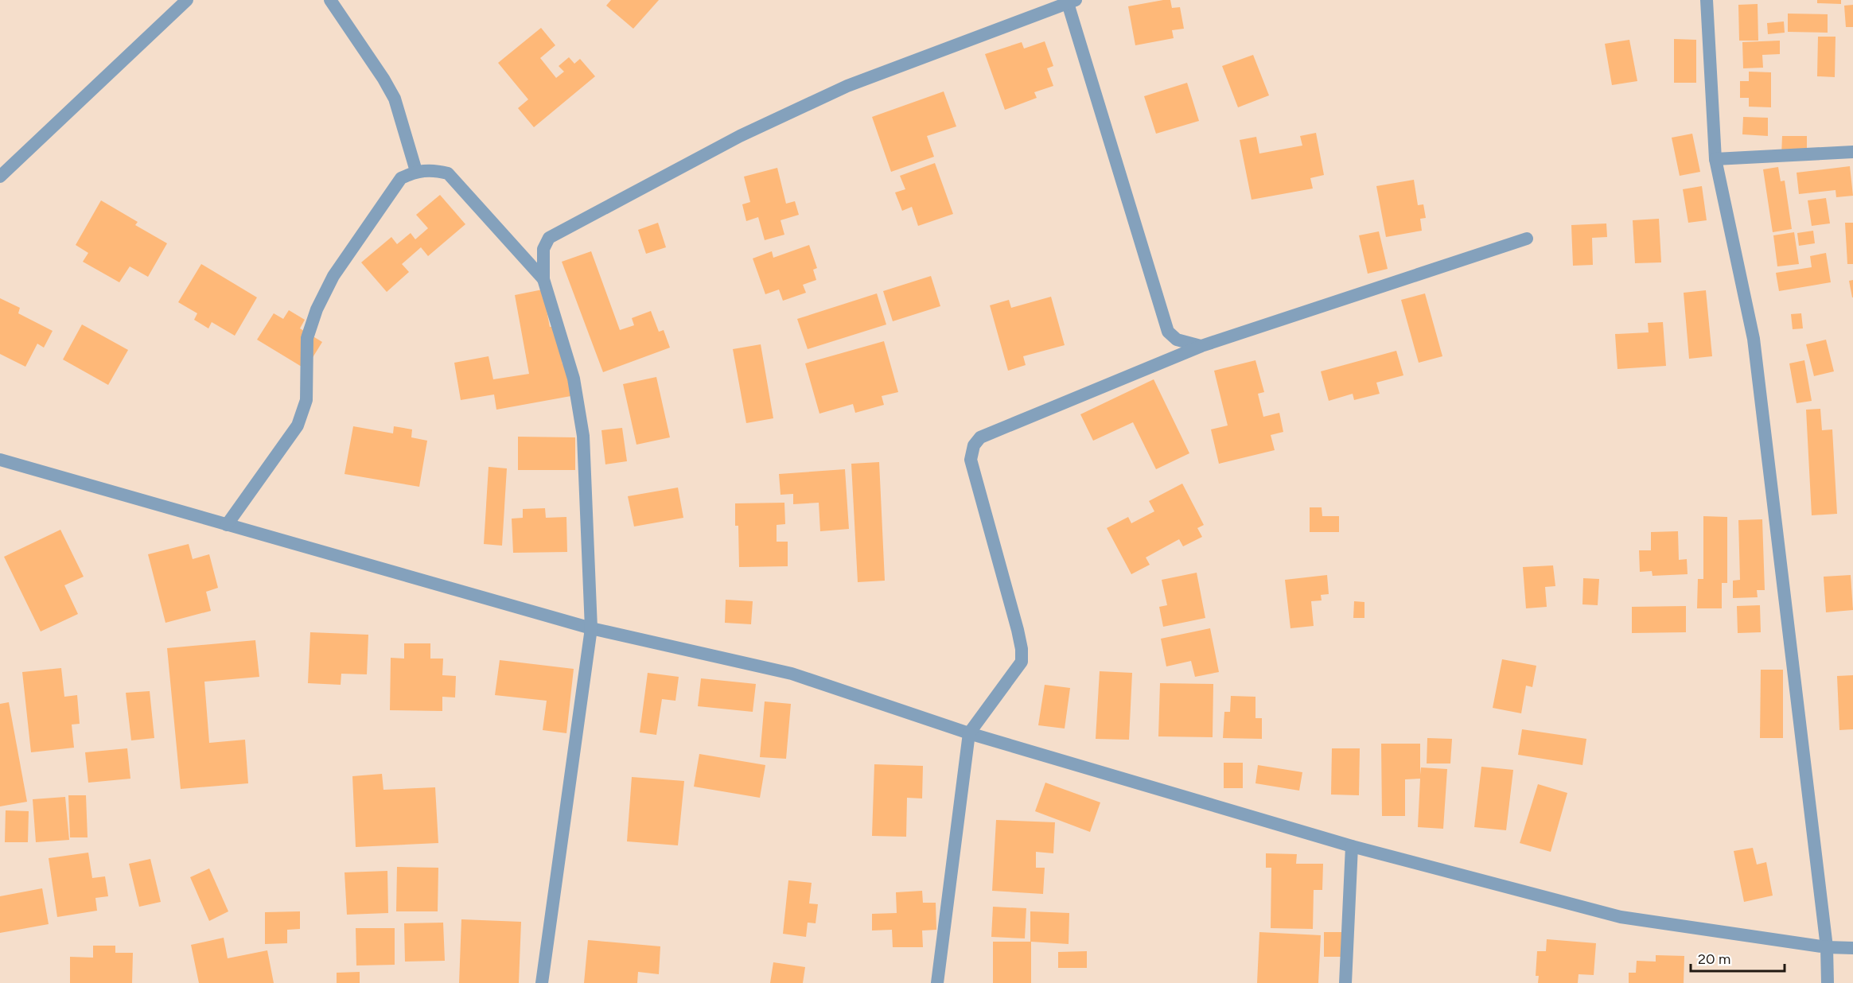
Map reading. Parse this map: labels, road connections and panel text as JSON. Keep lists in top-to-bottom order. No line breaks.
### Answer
{"scale_bar":"20 m"}
